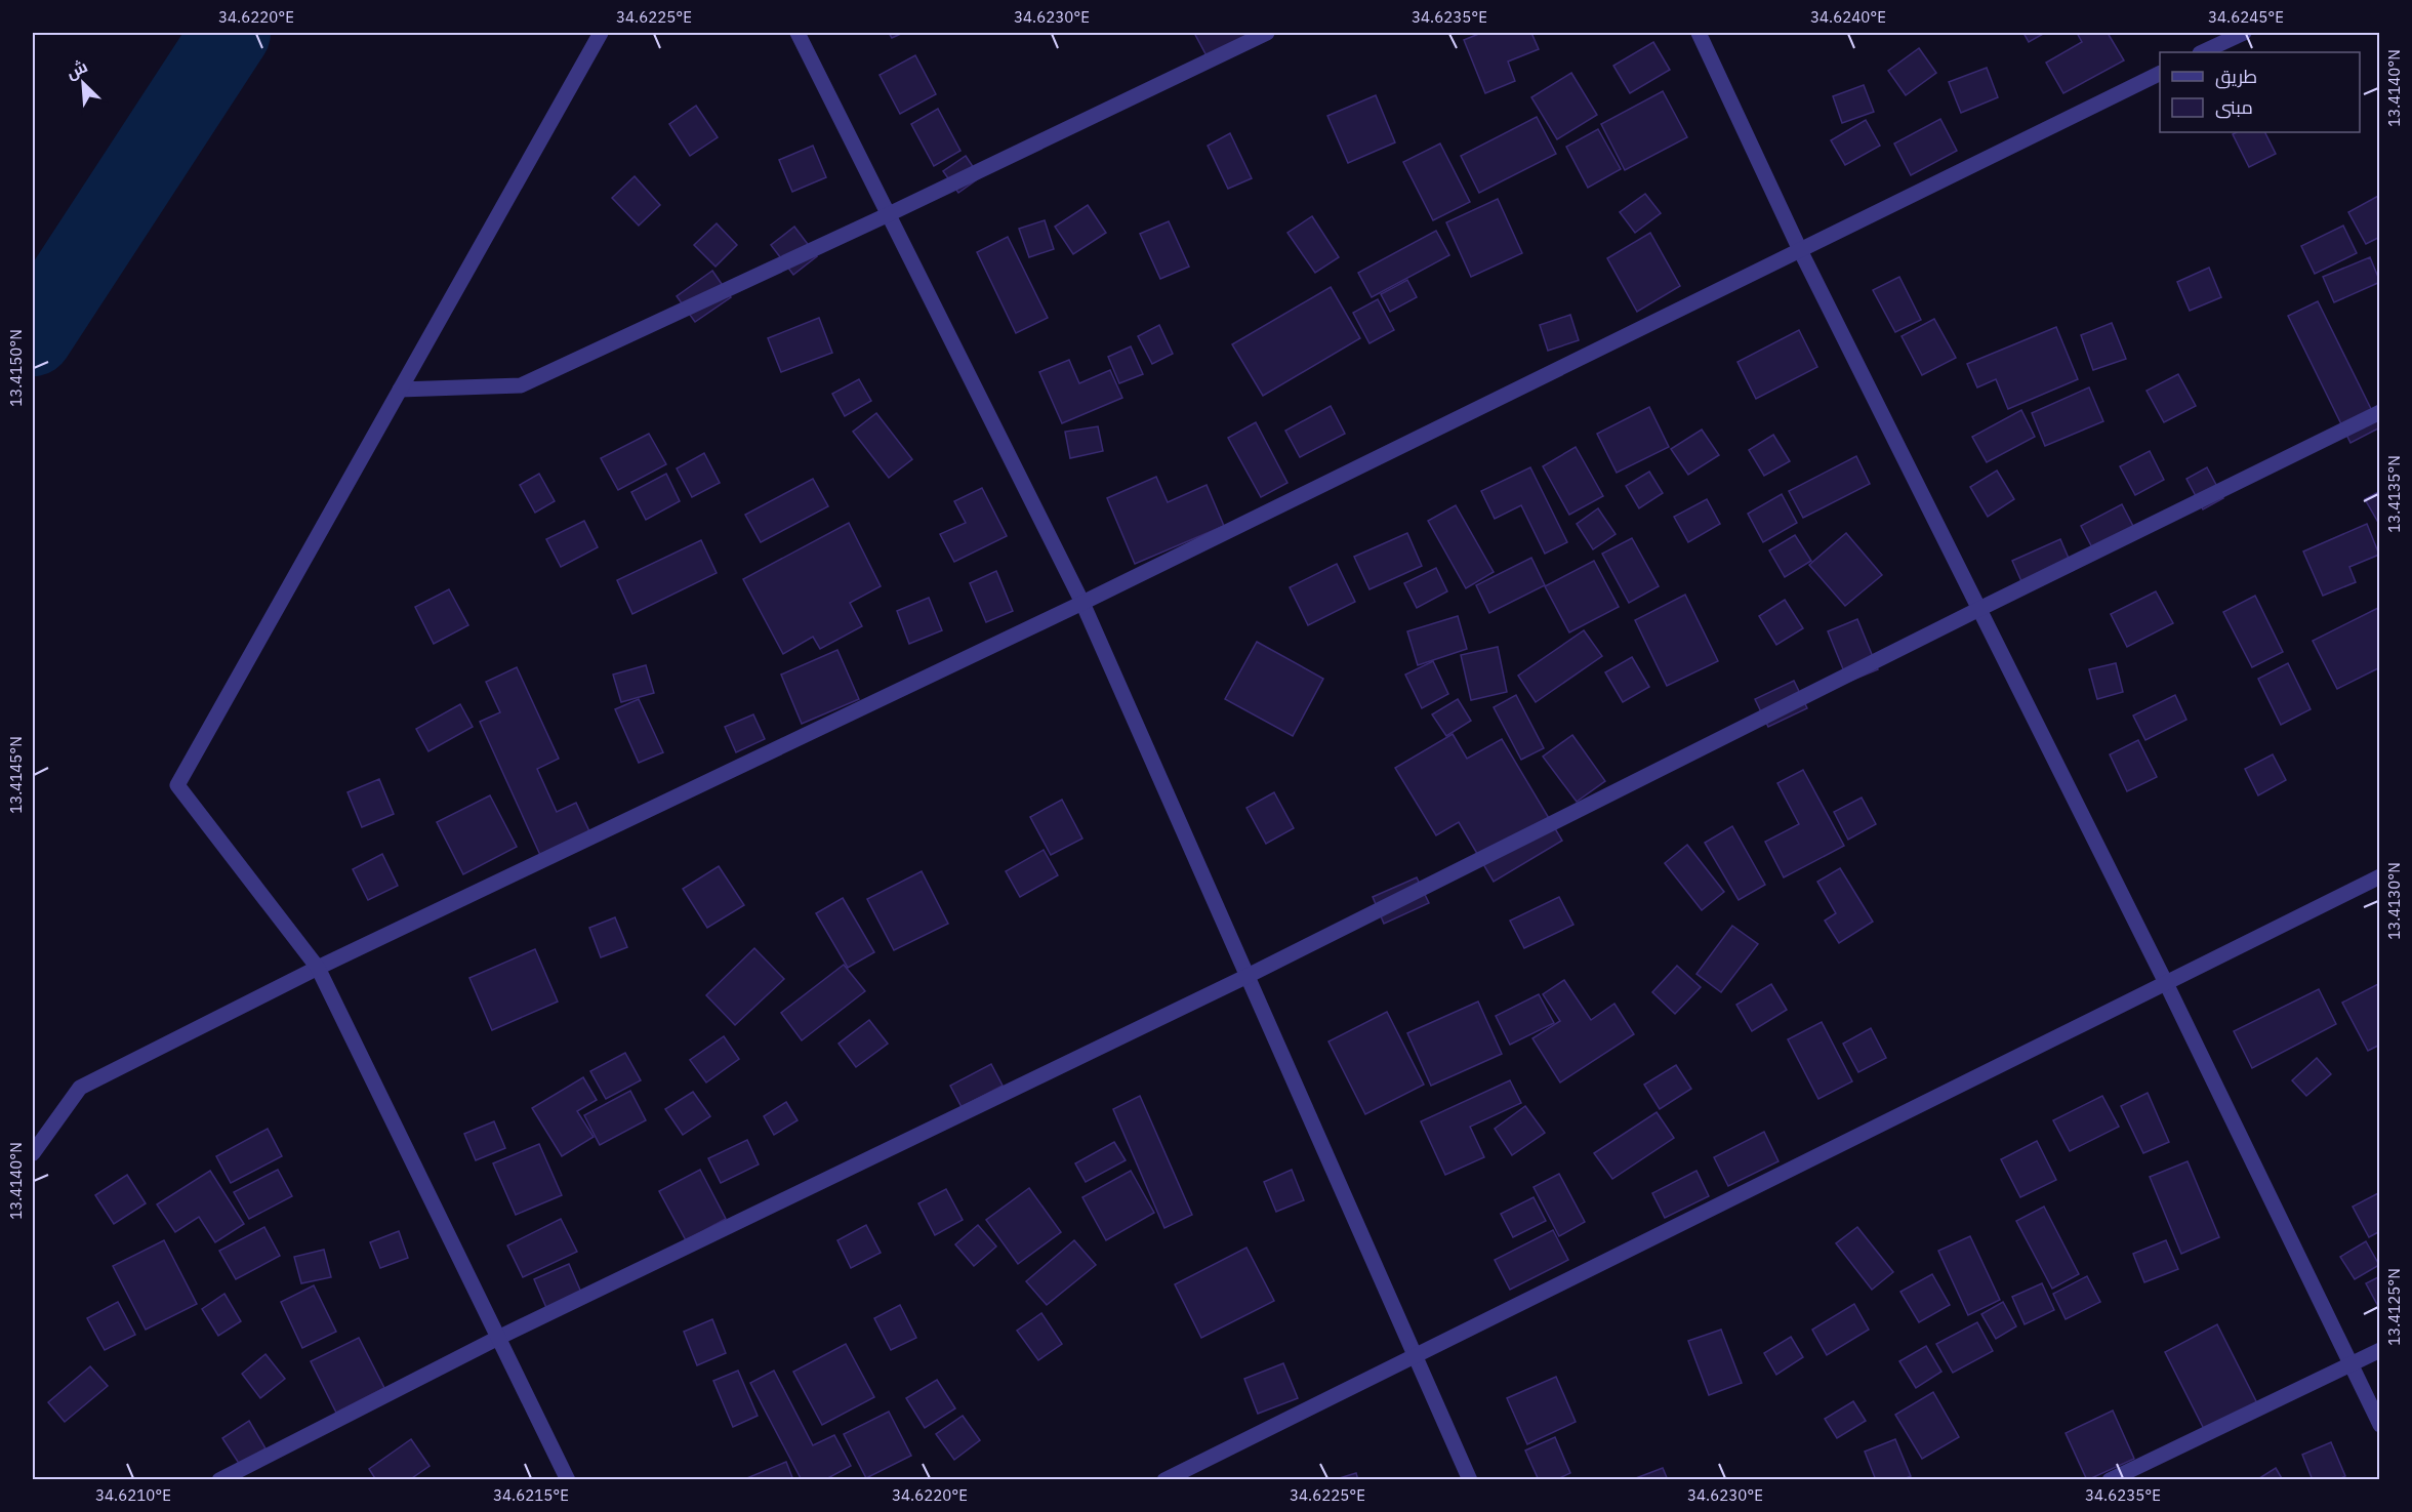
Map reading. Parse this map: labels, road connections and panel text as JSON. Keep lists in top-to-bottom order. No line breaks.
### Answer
{"legend":["طريق","مبنى"],"north":"top left","coordinates":["34.6220°E","34.6225°E","34.6230°E","34.6235°E","34.6240°E","34.6245°E","13.4140°N","13.4150°N","13.4135°N","13.4145°N","13.4130°N","13.4125°N","34.6210°E","34.6215°E"]}
